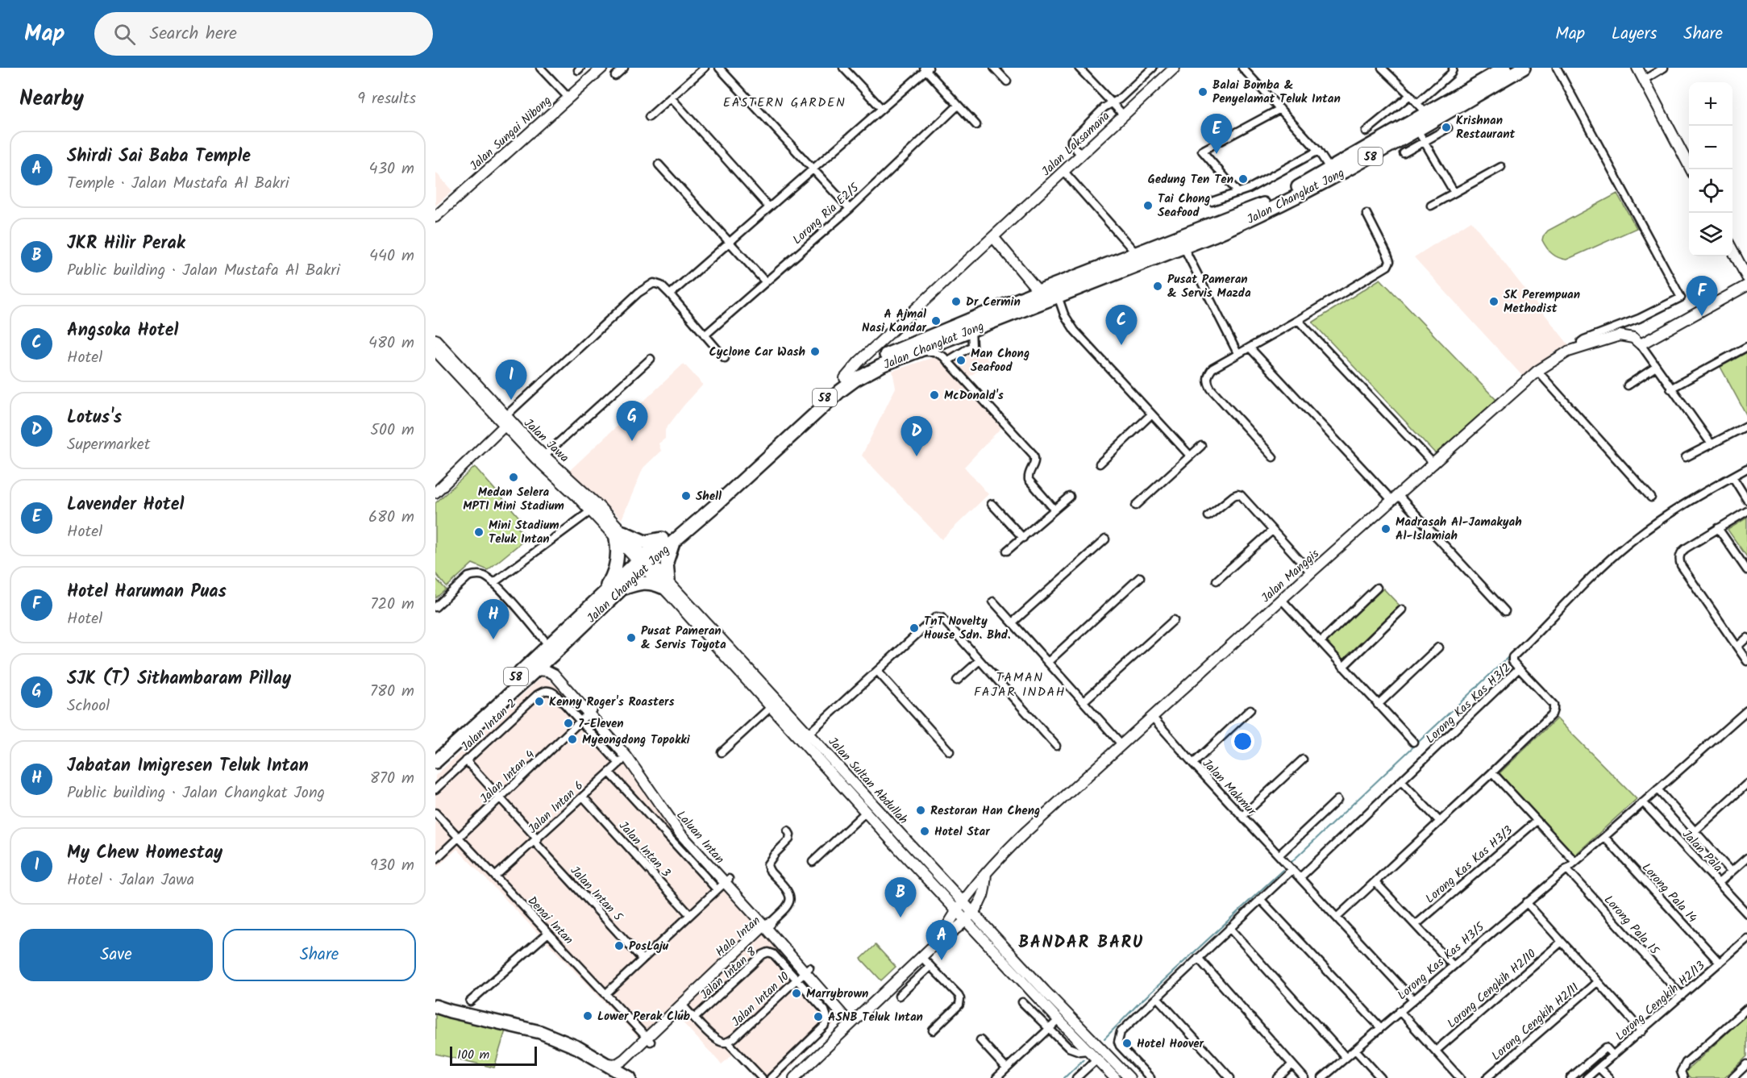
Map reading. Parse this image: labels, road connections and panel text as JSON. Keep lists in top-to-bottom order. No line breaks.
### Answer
{"streets":{"highway":["58","Jalan Changkat Jong"],"street":["Jalan Sungai Nibong","Jalan Laksamana","Lorong Ria E2/5","Jalan Jawa","Jalan Manggis","Lorong Kas Kas H3/2","Jalan Intan 2","Jalan Intan 4","Jalan Sultan Abdullah","Jalan Makmur","Jalan Intan 6","Laluan Intan","Jalan Intan 3","Jalan Pala","Lorong Kas Kas H3/3","Lorong Pala 14","Jalan Intan 5","Denai Intan","Lorong Pala 15","Hala Intan","Lorong Kas Kas H3/5","Jalan Intan 8","Lorong Cengkih H2/10","Jalan Intan 10","Lorong Cengkih H2/13","Lorong Cengkih H2/11"]},"crossings":[["Jalan Laksamana","Jalan Changkat Jong"],["Jalan Changkat Jong","Jalan Jawa"],["Jalan Changkat Jong","Jalan Sultan Abdullah"],["Jalan Changkat Jong","Laluan Intan"],["Jalan Jawa","Jalan Sultan Abdullah"],["Jalan Manggis","Jalan Sultan Abdullah"],["Jalan Manggis","Jalan Makmur"],["Lorong Kas Kas H3/2","Jalan Makmur"],["Jalan Intan 2","Jalan Intan 4"],["Jalan Intan 2","Jalan Intan 6"],["Jalan Intan 2","Jalan Intan 5"],["Jalan Intan 4","Laluan Intan"],["Jalan Intan 4","Jalan Intan 5"],["Jalan Intan 4","Denai Intan"],["Jalan Makmur","Lorong Kas Kas H3/5"],["Jalan Intan 6","Laluan Intan"],["Jalan Intan 6","Jalan Intan 3"],["Jalan Intan 6","Jalan Intan 5"],["Jalan Intan 6","Denai Intan"],["Laluan Intan","Hala Intan"],["Laluan Intan","Jalan Intan 10"],["Jalan Pala","Lorong Kas Kas H3/5"],["Lorong Pala 14","Lorong Kas Kas H3/5"],["Lorong Pala 14","Lorong Cengkih H2/13"],["Denai Intan","Hala Intan"],["Lorong Pala 15","Lorong Kas Kas H3/5"],["Lorong Pala 15","Lorong Cengkih H2/13"],["Hala Intan","Jalan Intan 10"],["Jalan Intan 8","Jalan Intan 10"]],"districts":["EASTERN GARDEN","TAMAN FAJAR INDAH","BANDAR BARU"],"places":["Balai Bomba & Penyelamat Teluk Intan","Krishnan Restaurant","Gedung Ten Ten","Tai Chong Seafood","Pusat Pameran & Servis Mazda","Dr Cermin","SK Perempuan Methodist","A Ajmal Nasi Kandar","Cyclone Car Wash","Man Chong Seafood","McDonald's","Medan Selera MPTI Mini Stadium","Shell","Madrasah Al-Jamakyah Al-Islamiah","Mini Stadium Teluk Intan","TnT Novelty House Sdn. Bhd.","Pusat Pameran & Servis Toyota","Kenny Roger's Roasters","7-Eleven","Myeongdong Topokki","Restoran Han Cheng","Hotel Star","PosLaju","Marrybrown","Lower Perak Club","ASNB Teluk Intan","Hotel Hoover"],"scale_bar":"100 m","page":{"header":"Map","search":"Search here","nav":["Map","Layers","Share"],"heading":["Nearby","9 results"],"map_buttons":["+","−"],"pins":["E","F","C","I","G","D","H","B","A"],"list":[{"mark":"A","name":"Shirdi Sai Baba Temple","note":"Temple · Jalan Mustafa Al Bakri","value":"430 m"},{"mark":"B","name":"JKR Hilir Perak","note":"Public building · Jalan Mustafa Al Bakri","value":"440 m"},{"mark":"C","name":"Angsoka Hotel","note":"Hotel","value":"480 m"},{"mark":"D","name":"Lotus's","note":"Supermarket","value":"500 m"},{"mark":"E","name":"Lavender Hotel","note":"Hotel","value":"680 m"},{"mark":"F","name":"Hotel Haruman Puas","note":"Hotel","value":"720 m"},{"mark":"G","name":"SJK (T) Sithambaram Pillay","note":"School","value":"780 m"},{"mark":"H","name":"Jabatan Imigresen Teluk Intan","note":"Public building · Jalan Changkat Jong","value":"870 m"},{"mark":"I","name":"My Chew Homestay","note":"Hotel · Jalan Jawa","value":"930 m"}],"buttons":["Save","Share"],"scale":"100 m"}}
